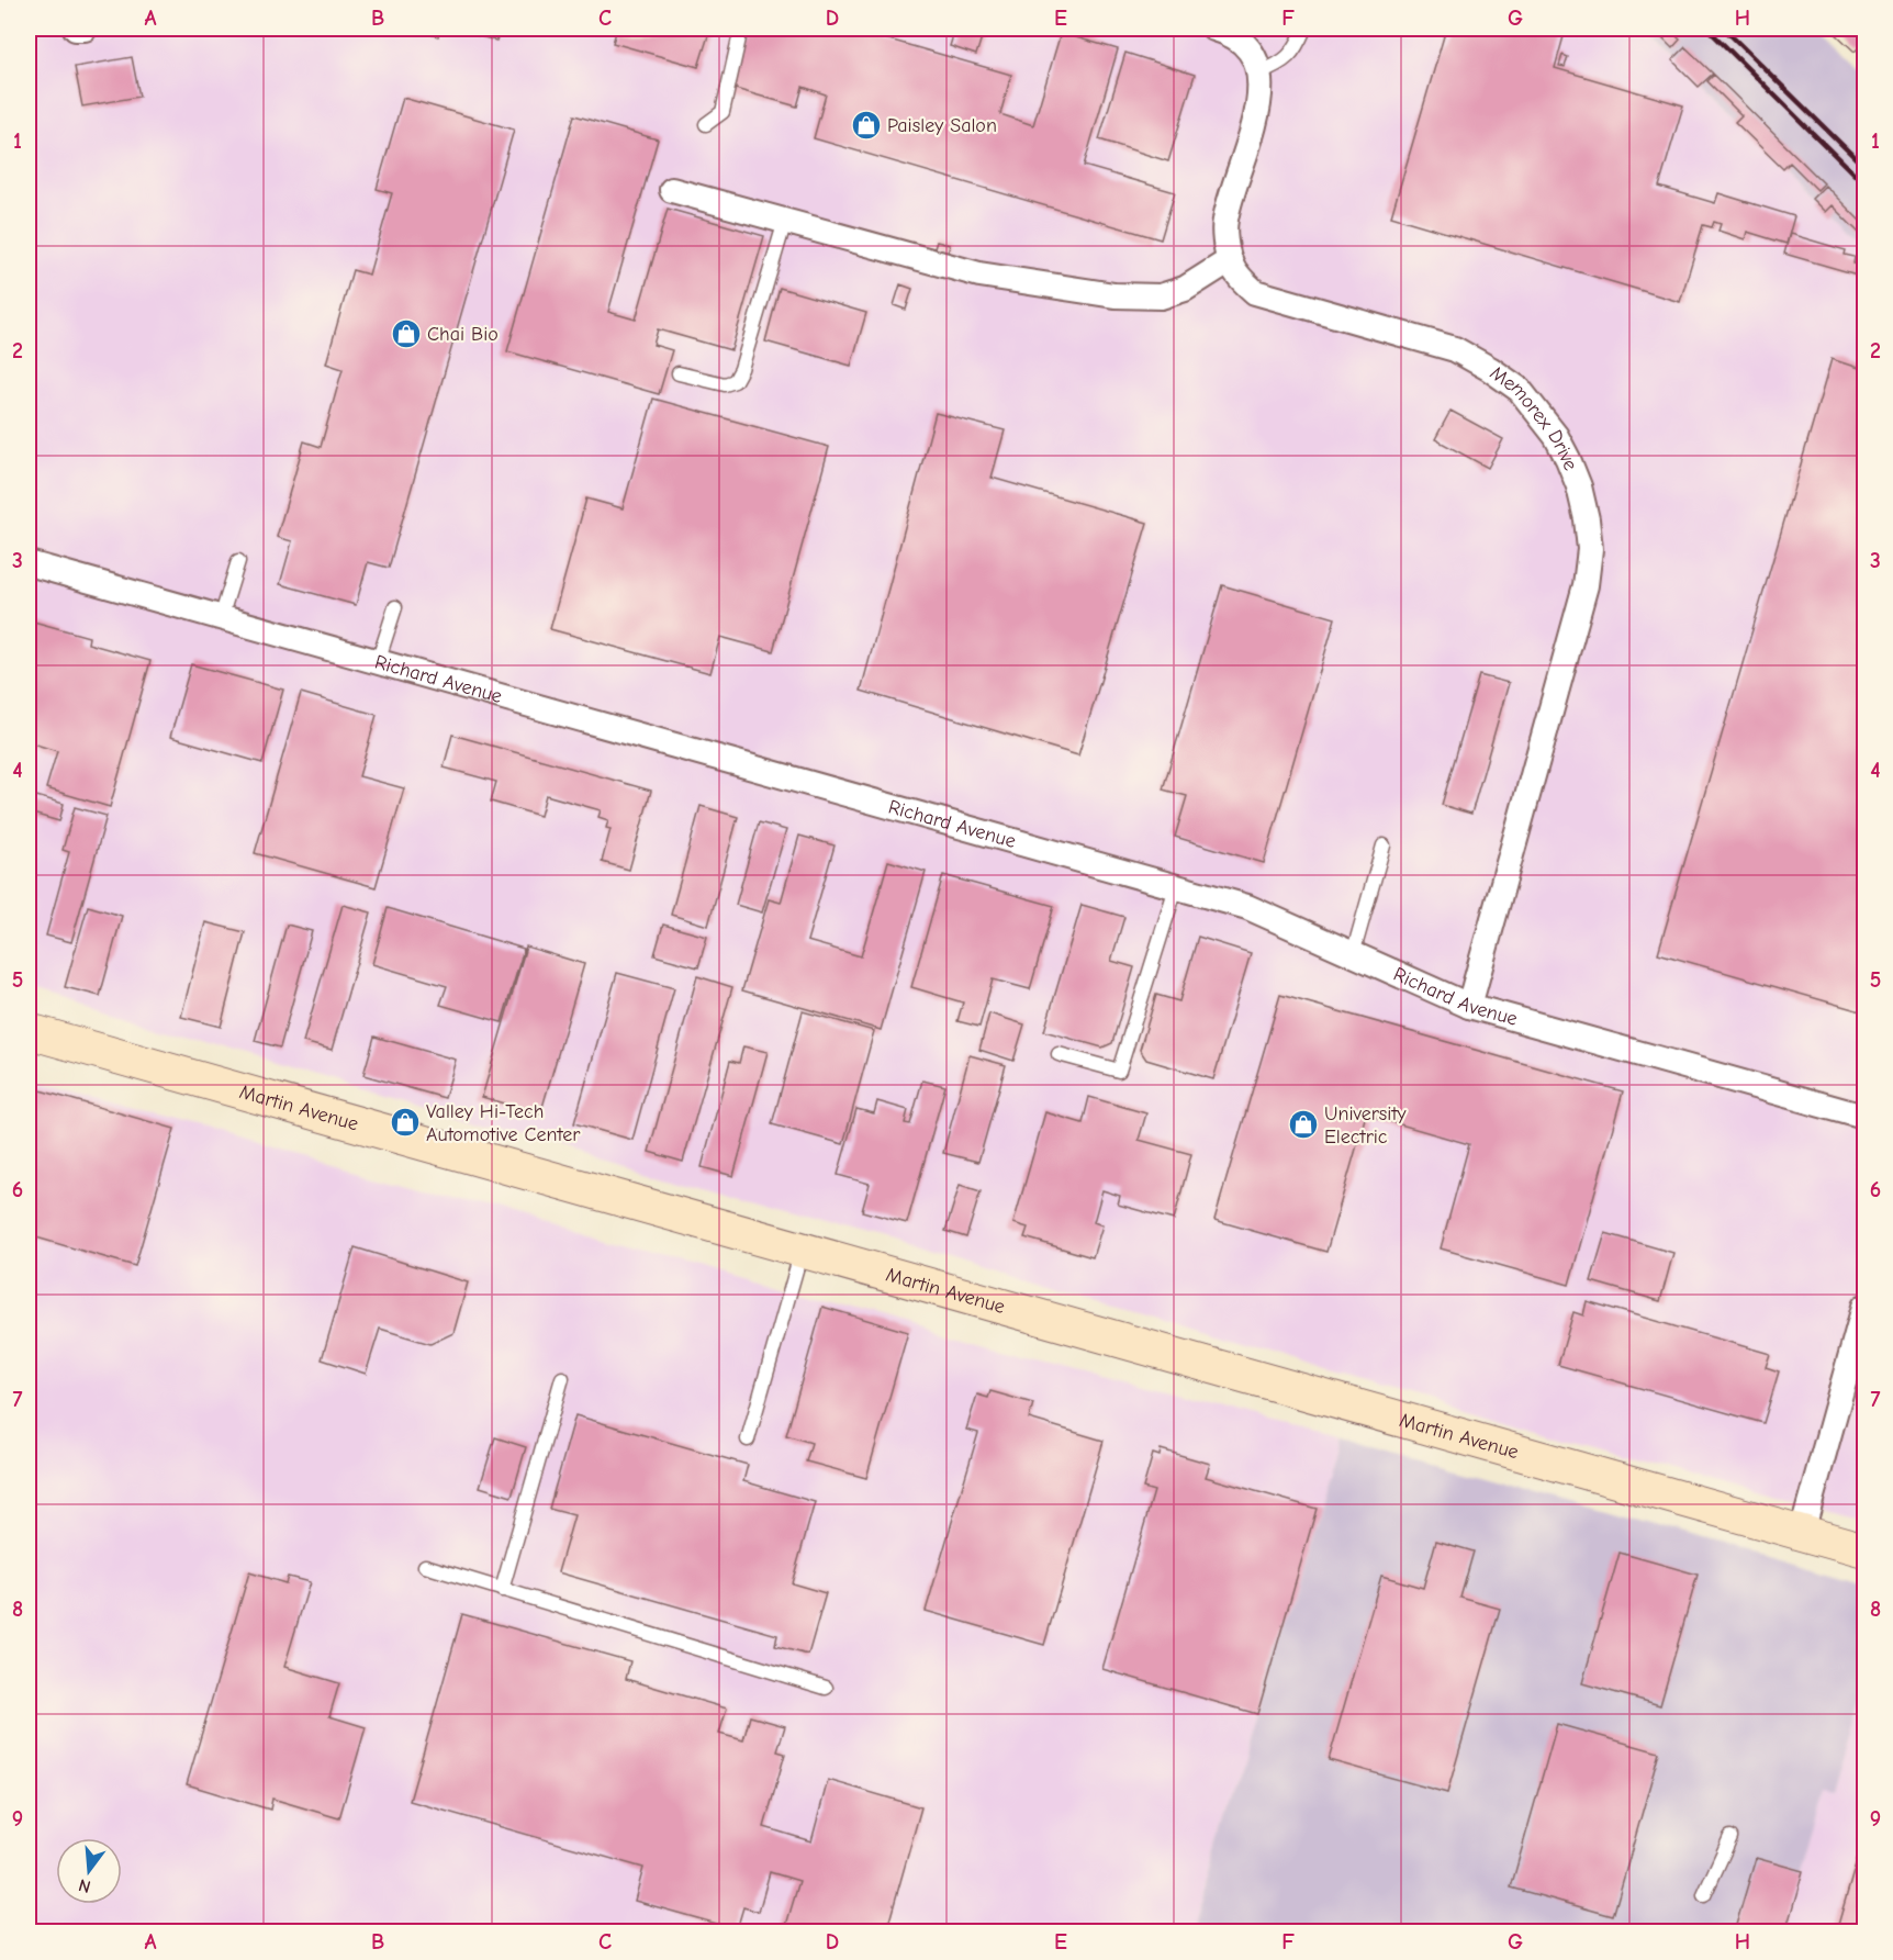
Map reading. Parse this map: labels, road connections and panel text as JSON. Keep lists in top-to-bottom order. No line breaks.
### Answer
{"streets":{"street":["Memorex Drive","Richard Avenue","Martin Avenue"]},"crossings":[["Memorex Drive","Richard Avenue"]],"places":{"shop":["Paisley Salon","Chai Bio","Valley Hi-Tech Automotive Center","University Electric"]},"north":"bottom","grid":{"columns":["A","B","C","D","E","F","G","H"],"rows":["1","2","3","4","5","6","7","8","9"]}}
